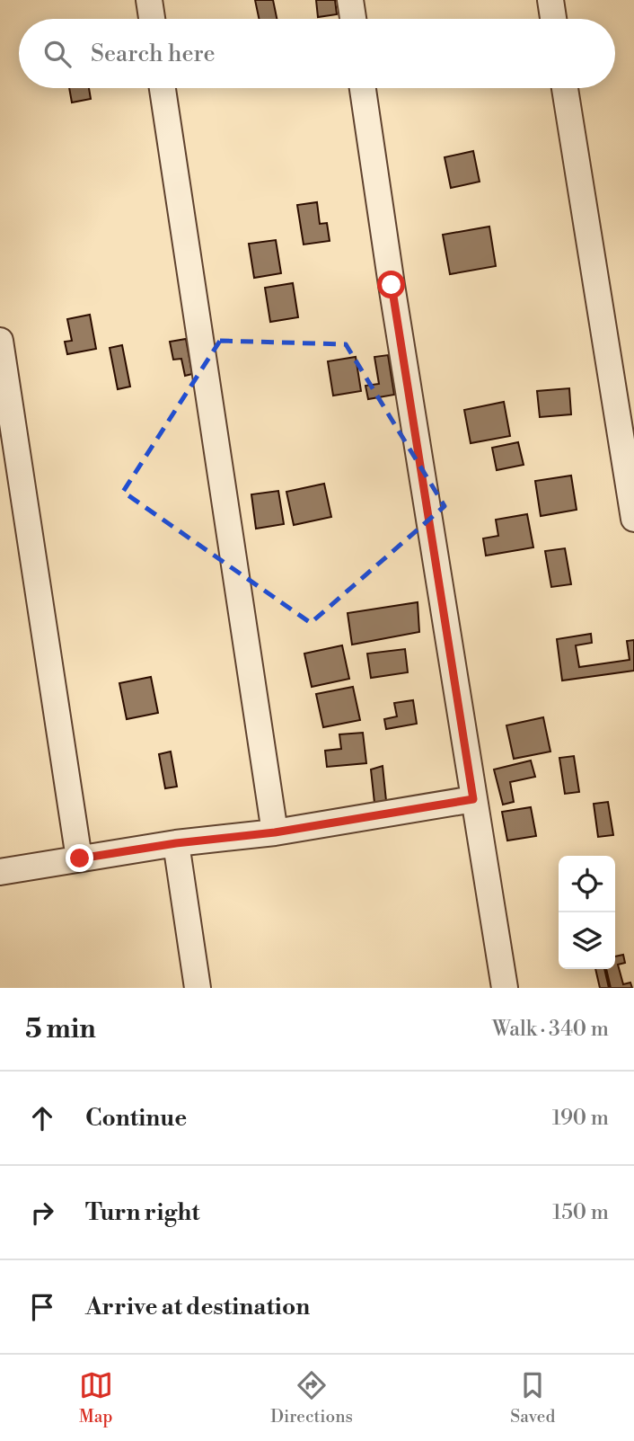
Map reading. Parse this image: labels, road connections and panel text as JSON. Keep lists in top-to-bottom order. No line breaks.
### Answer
{"page":{"search":"Search here","heading":["5 min","Walk · 340 m"],"list":[["Continue","190 m"],["Turn right","150 m"],"Arrive at destination"],"nav":["Map","Directions","Saved"]}}
